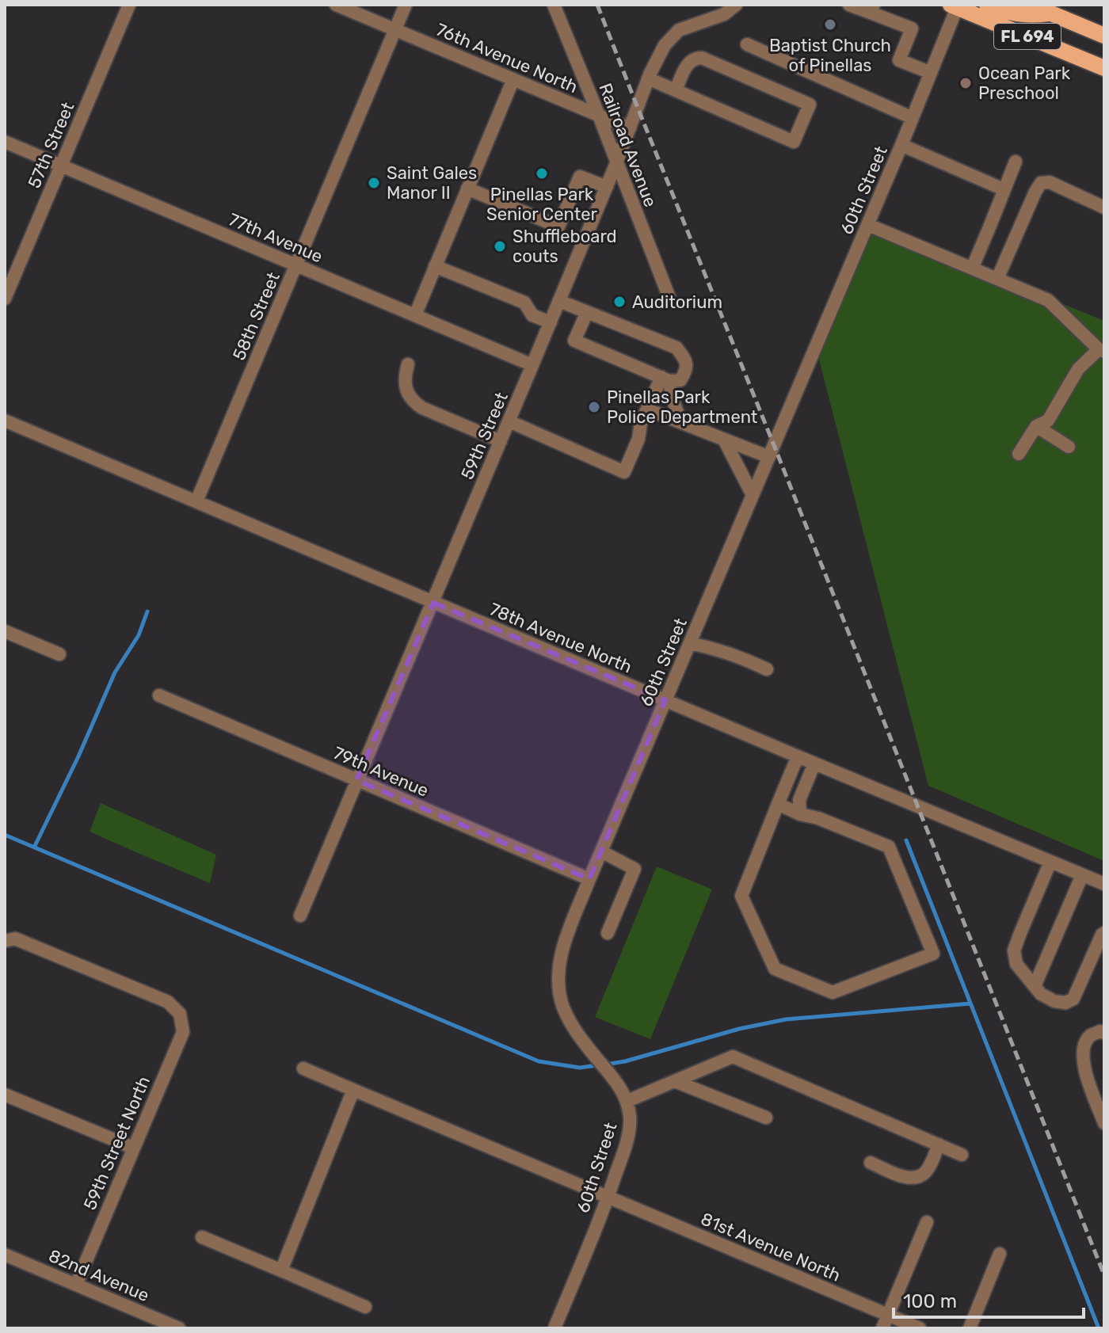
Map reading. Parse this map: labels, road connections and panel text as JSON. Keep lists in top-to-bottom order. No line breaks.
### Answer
{"streets":{"main road":["FL 694"],"street":["76th Avenue North","57th Street","Railroad Avenue","60th Street","77th Avenue","58th Street","59th Street","78th Avenue North","79th Avenue","59th Street North","81st Avenue North","82nd Avenue"]},"crossings":[["FL 694","60th Street"],["76th Avenue North","Railroad Avenue"],["76th Avenue North","58th Street"],["76th Avenue North","59th Street"],["57th Street","77th Avenue"],["Railroad Avenue","59th Street"],["60th Street","78th Avenue North"],["60th Street","79th Avenue"],["60th Street","81st Avenue North"],["77th Avenue","58th Street"],["77th Avenue","59th Street"],["58th Street","78th Avenue North"],["59th Street","78th Avenue North"],["59th Street","79th Avenue"],["59th Street North","82nd Avenue"]],"places":["Baptist Church of Pinellas","Ocean Park Preschool","Pinellas Park Senior Center","Saint Gales Manor II","Shuffleboard couts","Auditorium","Pinellas Park Police Department"],"scale_bar":"100 m"}
